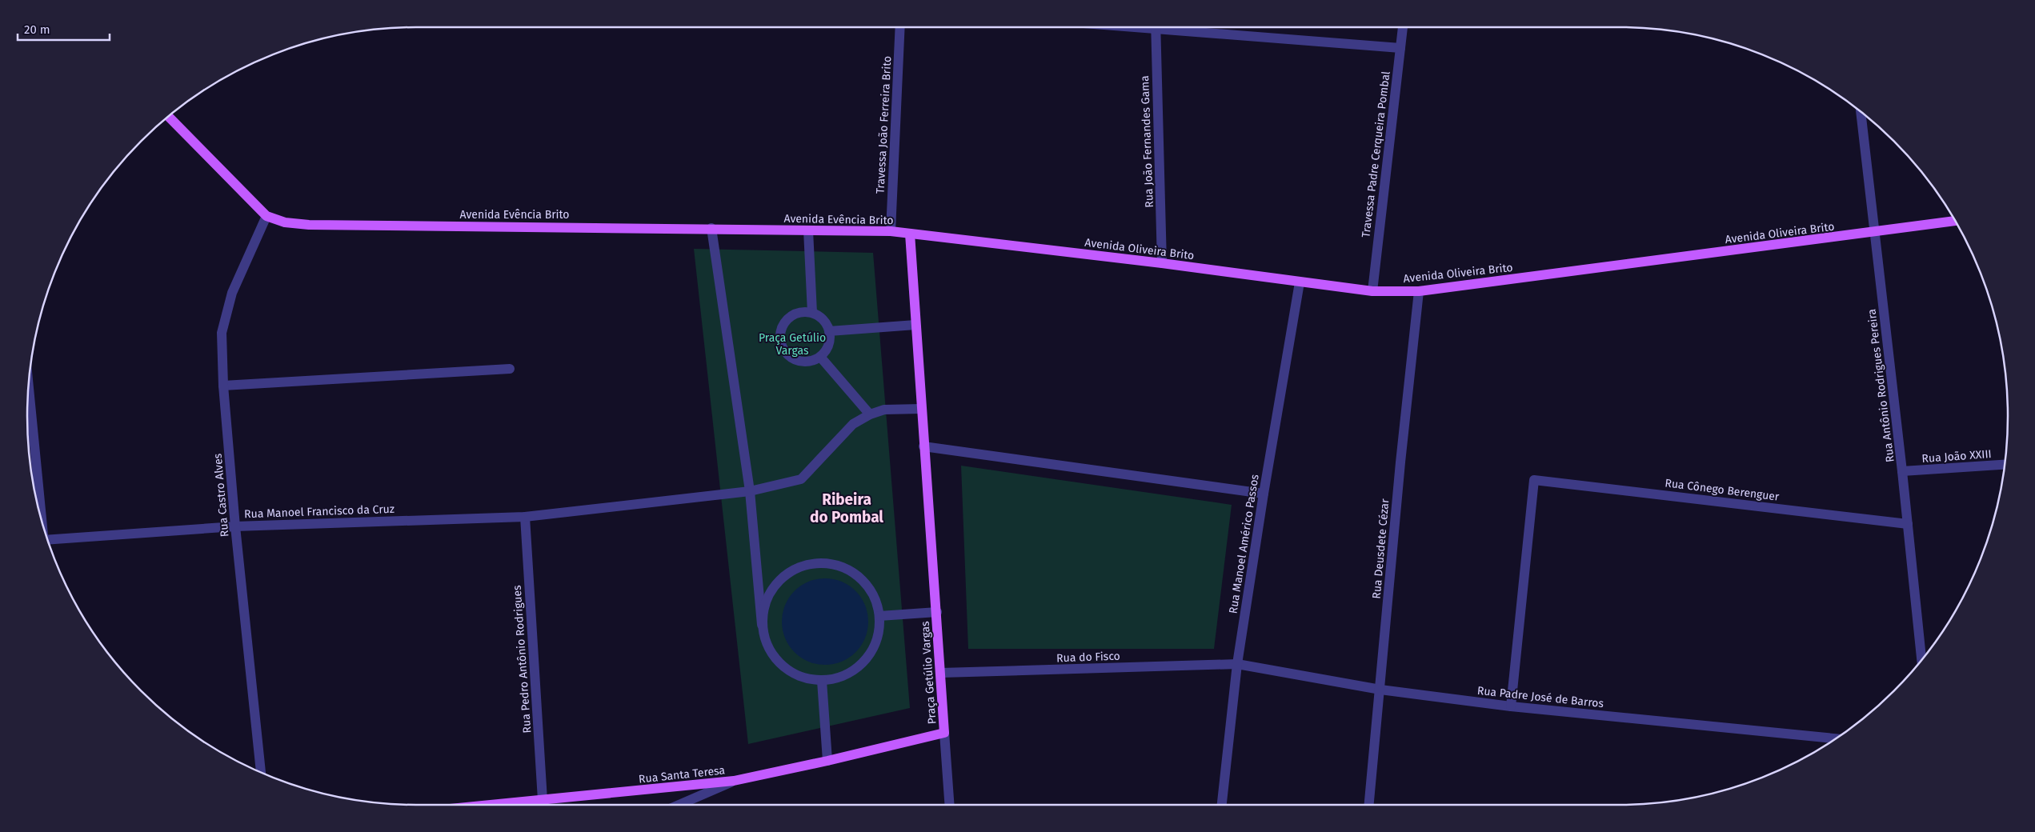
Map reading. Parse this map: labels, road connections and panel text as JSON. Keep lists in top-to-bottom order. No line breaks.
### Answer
{"streets":{"main road":["Avenida Evência Brito","Avenida Oliveira Brito","Praça Getúlio Vargas","Rua Santa Teresa"],"street":["Travessa João Ferreira Brito","Rua João Fernandes Gama","Travessa Padre Cerqueira Pombal","Rua Antônio Rodrigues Pereira","Rua João XXIII","Rua Cônego Berenguer","Rua Castro Alves","Rua Manoel Francisco da Cruz","Rua Manoel Américo Passos","Rua Deusdete Cézar","Rua do Fisco","Rua Pedro Antônio Rodrigues","Rua Padre José de Barros"]},"crossings":[["Travessa João Ferreira Brito","Avenida Evência Brito"],["Rua João Fernandes Gama","Avenida Oliveira Brito"],["Travessa Padre Cerqueira Pombal","Avenida Oliveira Brito"],["Avenida Evência Brito","Avenida Oliveira Brito"],["Avenida Evência Brito","Rua Castro Alves"],["Avenida Evência Brito","Praça Getúlio Vargas"],["Avenida Oliveira Brito","Rua Antônio Rodrigues Pereira"],["Avenida Oliveira Brito","Rua Manoel Américo Passos"],["Avenida Oliveira Brito","Rua Deusdete Cézar"],["Avenida Oliveira Brito","Praça Getúlio Vargas"],["Rua Antônio Rodrigues Pereira","Rua João XXIII"],["Rua Antônio Rodrigues Pereira","Rua Cônego Berenguer"],["Rua Cônego Berenguer","Rua Padre José de Barros"],["Rua Castro Alves","Rua Manoel Francisco da Cruz"],["Rua Manoel Francisco da Cruz","Rua Pedro Antônio Rodrigues"],["Rua Manoel Américo Passos","Rua do Fisco"],["Rua Manoel Américo Passos","Rua Padre José de Barros"],["Rua Deusdete Cézar","Rua Padre José de Barros"],["Rua do Fisco","Praça Getúlio Vargas"],["Rua do Fisco","Rua Padre José de Barros"],["Rua Pedro Antônio Rodrigues","Rua Santa Teresa"],["Praça Getúlio Vargas","Rua Santa Teresa"]],"districts":["Ribeira do Pombal"],"parks":["Praça Getúlio Vargas"],"scale_bar":"20 m"}
